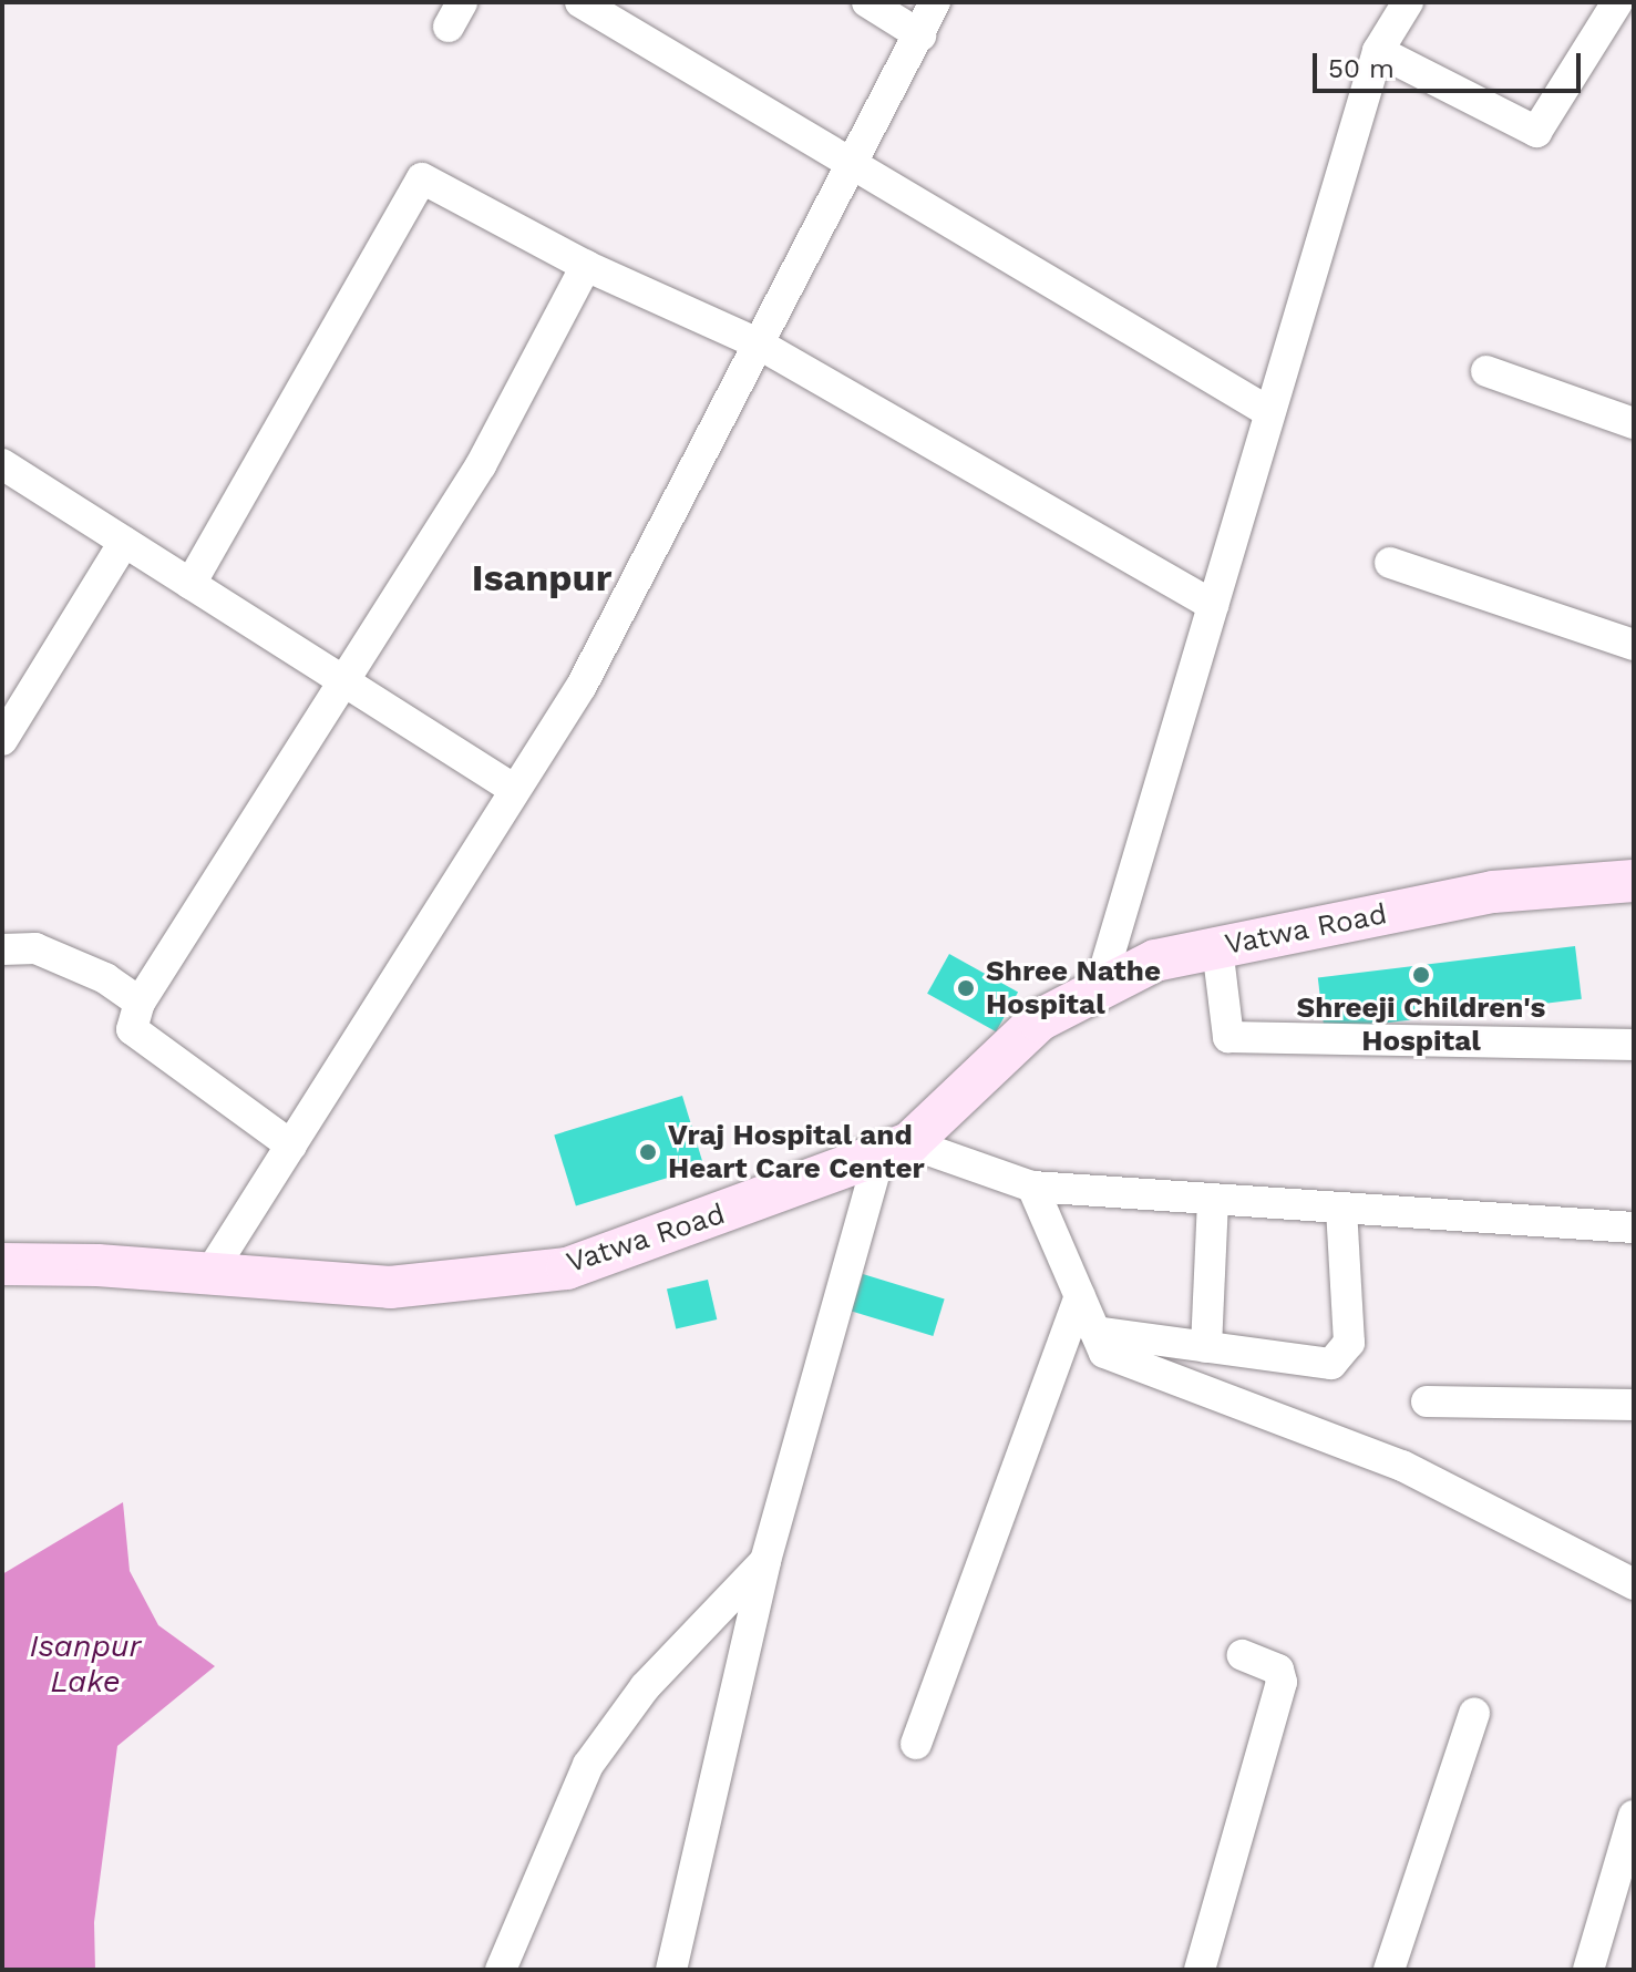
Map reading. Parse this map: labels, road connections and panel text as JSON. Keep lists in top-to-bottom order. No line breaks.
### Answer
{"streets":{"main road":["Vatwa Road"]},"districts":["Isanpur"],"water":["Isanpur Lake"],"places":["Shreeji Children's Hospital","Shree Nathe Hospital","Vraj Hospital and Heart Care Center"],"scale_bar":"50 m"}
